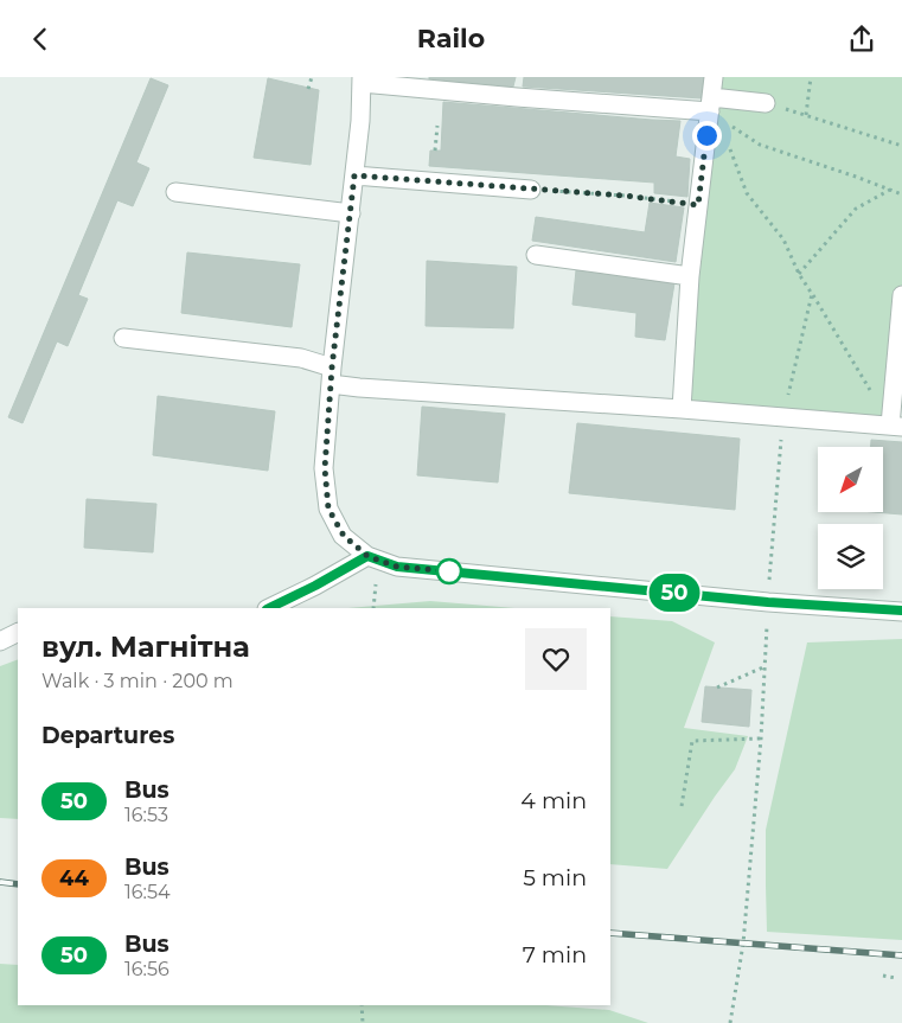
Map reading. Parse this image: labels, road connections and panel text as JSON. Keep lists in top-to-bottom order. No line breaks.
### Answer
{"lines":["bus line 50"],"north":"bottom left","page":{"header":"Railo","on_map":"50","heading":[["вул. Магнітна","Walk · 3 min · 200 m"],"Departures"],"list":[{"mark":"50","name":"Bus","note":"16:53","value":"4 min"},{"mark":"44","name":"Bus","note":"16:54","value":"5 min"},{"mark":"50","name":"Bus","note":"16:56","value":"7 min"}]}}
